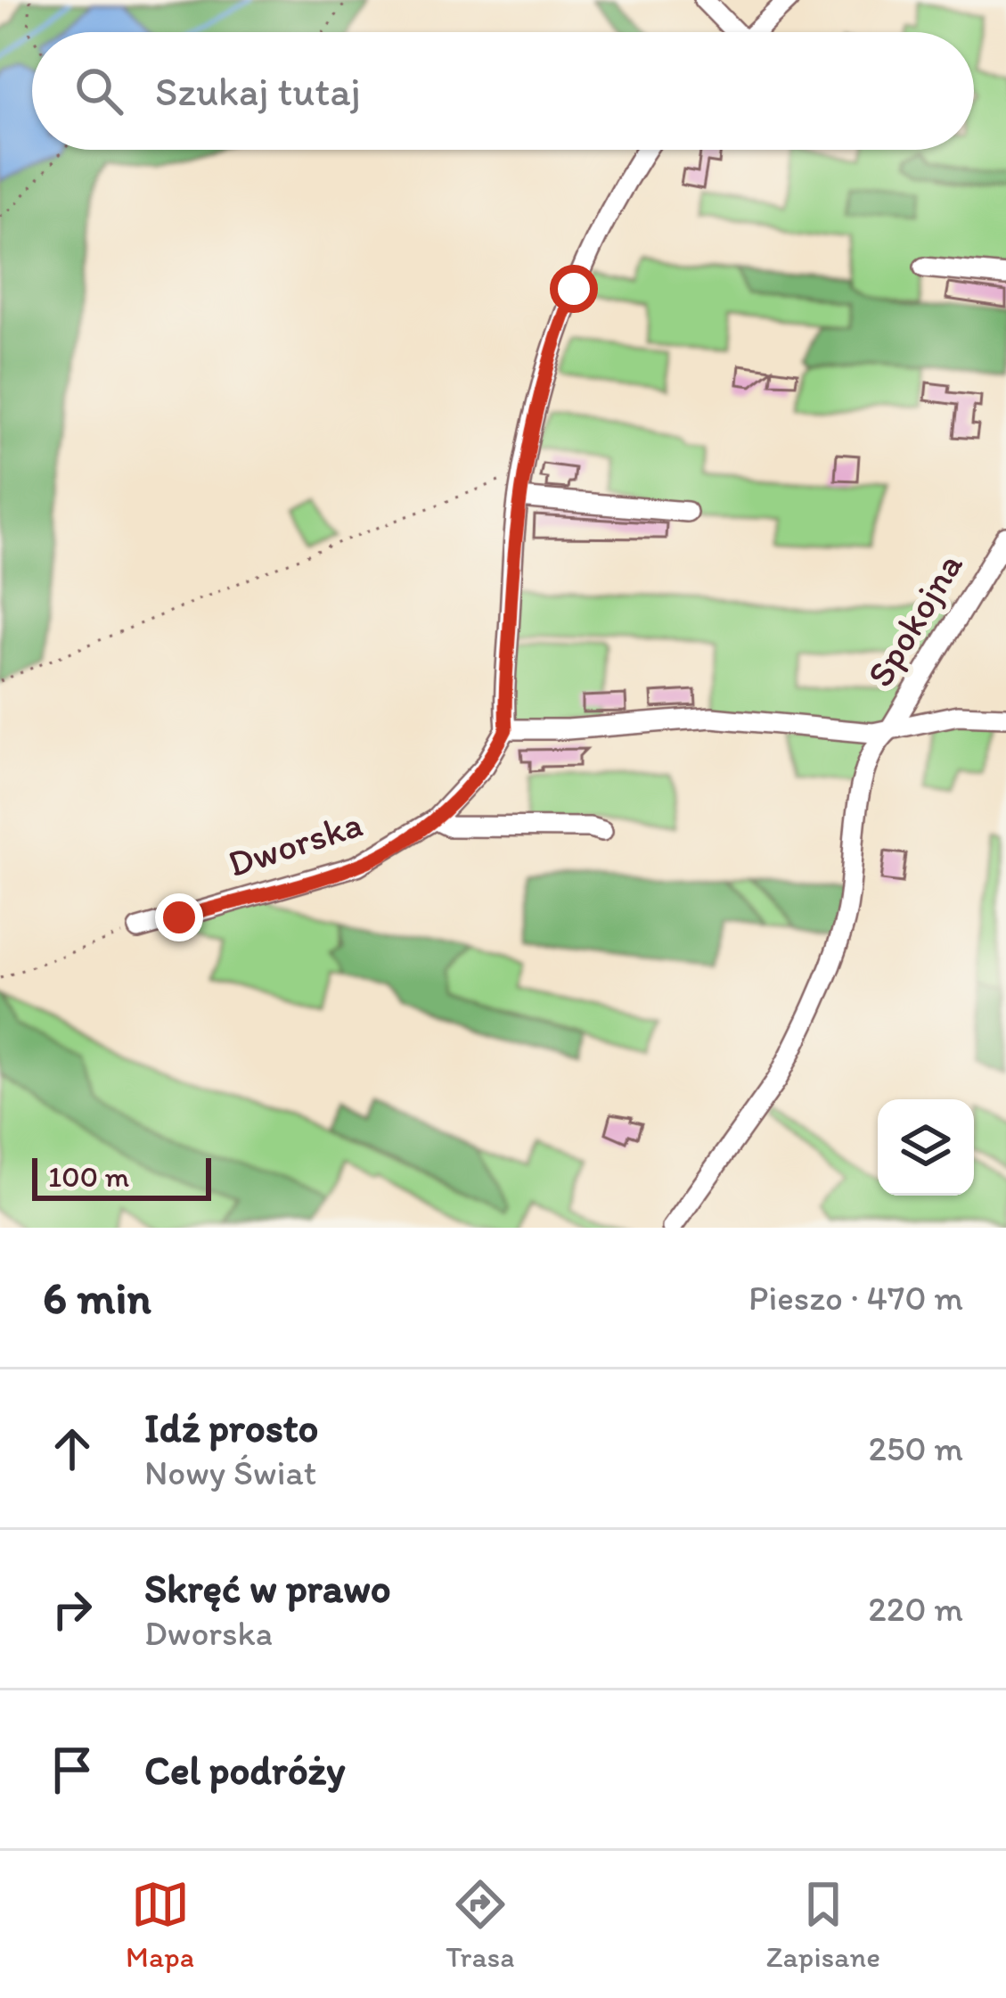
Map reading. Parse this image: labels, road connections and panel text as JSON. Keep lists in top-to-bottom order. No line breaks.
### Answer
{"streets":{"street":["Spokojna","Dworska"]},"scale_bar":"100 m","page":{"search":"Szukaj tutaj","scale":"100 m","heading":["6 min","Pieszo · 470 m"],"list":[["Idź prosto","Nowy Świat","250 m"],["Skręć w prawo","Dworska","220 m"],"Cel podróży"],"nav":["Mapa","Trasa","Zapisane"]}}
